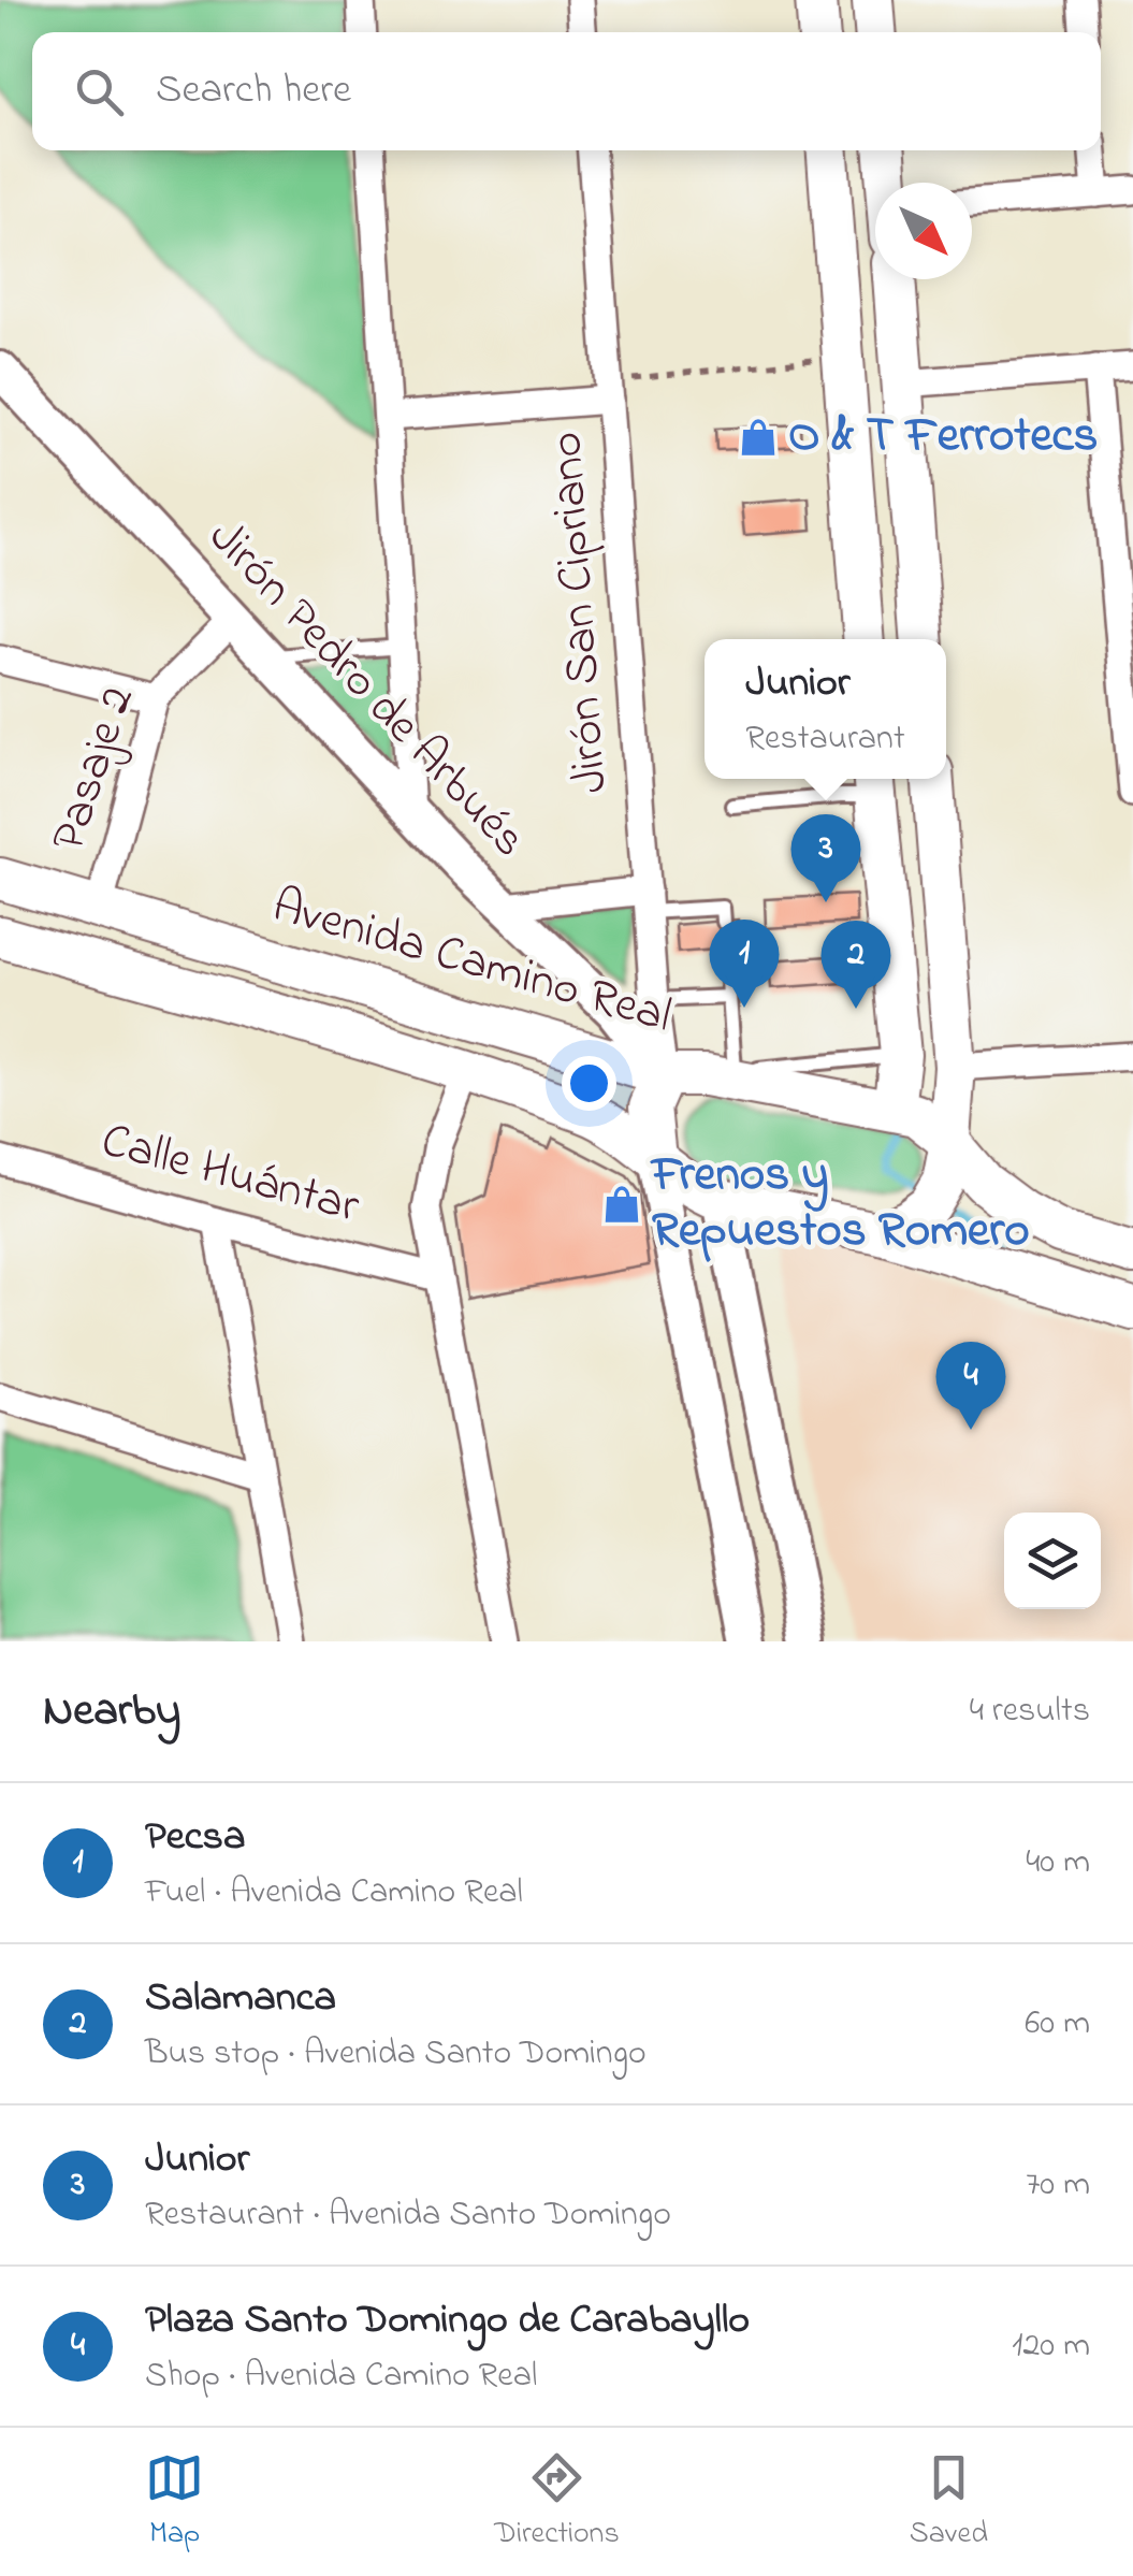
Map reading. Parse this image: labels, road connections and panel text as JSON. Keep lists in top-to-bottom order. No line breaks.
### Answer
{"streets":{"main road":["Avenida Camino Real"],"street":["Jirón San Cipriano","Jirón Pedro de Arbués","Pasaje 2","Calle Huántar"]},"crossings":[["Jirón San Cipriano","Jirón Pedro de Arbués"],["Jirón San Cipriano","Avenida Camino Real"],["Jirón Pedro de Arbués","Pasaje 2"],["Jirón Pedro de Arbués","Avenida Camino Real"],["Pasaje 2","Avenida Camino Real"]],"places":{"shop":["O & T Ferrotecs","Frenos y Repuestos Romero"]},"north":"bottom right","page":{"search":"Search here","popup":["Junior","Restaurant"],"pins":["3","1","2","4"],"heading":["Nearby","4 results"],"list":[{"mark":"1","name":"Pecsa","note":"Fuel · Avenida Camino Real","value":"40 m"},{"mark":"2","name":"Salamanca","note":"Bus stop · Avenida Santo Domingo","value":"60 m"},{"mark":"3","name":"Junior","note":"Restaurant · Avenida Santo Domingo","value":"70 m"},{"mark":"4","name":"Plaza Santo Domingo de Carabayllo","note":"Shop · Avenida Camino Real","value":"120 m"}],"nav":["Map","Directions","Saved"]}}
